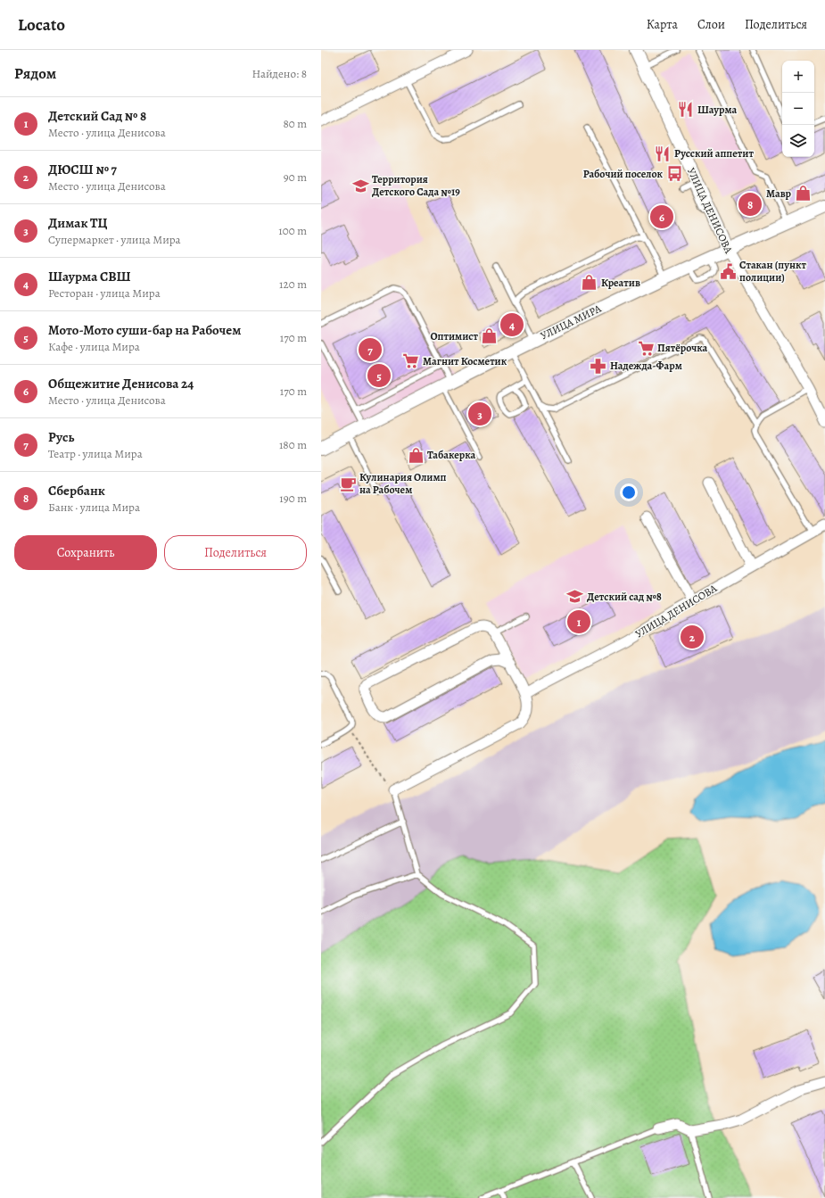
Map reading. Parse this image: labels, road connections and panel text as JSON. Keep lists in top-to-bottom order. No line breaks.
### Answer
{"streets":{"street":["УЛИЦА ДЕНИСОВА","УЛИЦА МИРА"]},"crossings":[["УЛИЦА ДЕНИСОВА","УЛИЦА МИРА"]],"places":{"restaurant":["Шаурма","Русский аппетит"],"bus stop":["Рабочий поселок"],"school or university":["Территория Детского Сада №19","Детский сад №8"],"shop":["Мавр","Креатив","Оптимист","Табакерка"],"public building":["Стакан (пункт полиции)"],"supermarket":["Пятёрочка","Магнит Косметик"],"pharmacy":["Надежда-Фарм"],"cafe":["Кулинария Олимп на Рабочем"]},"page":{"header":"Locato","nav":["Карта","Слои","Поделиться"],"heading":["Рядом","Найдено: 8"],"map_buttons":["+","−"],"list":[{"mark":"1","name":"Детский Сад № 8","note":"Место · улица Денисова","value":"80 m"},{"mark":"2","name":"ДЮСШ № 7","note":"Место · улица Денисова","value":"90 m"},{"mark":"3","name":"Димак ТЦ","note":"Супермаркет · улица Мира","value":"100 m"},{"mark":"4","name":"Шаурма СВШ","note":"Ресторан · улица Мира","value":"120 m"},{"mark":"5","name":"Мото-Мото суши-бар на Рабочем","note":"Кафе · улица Мира","value":"170 m"},{"mark":"6","name":"Общежитие Денисова 24","note":"Место · улица Денисова","value":"170 m"},{"mark":"7","name":"Русь","note":"Театр · улица Мира","value":"180 m"},{"mark":"8","name":"Сбербанк","note":"Банк · улица Мира","value":"190 m"}],"pins":["8","6","4","7","5","3","1","2"],"buttons":["Сохранить","Поделиться"]}}
